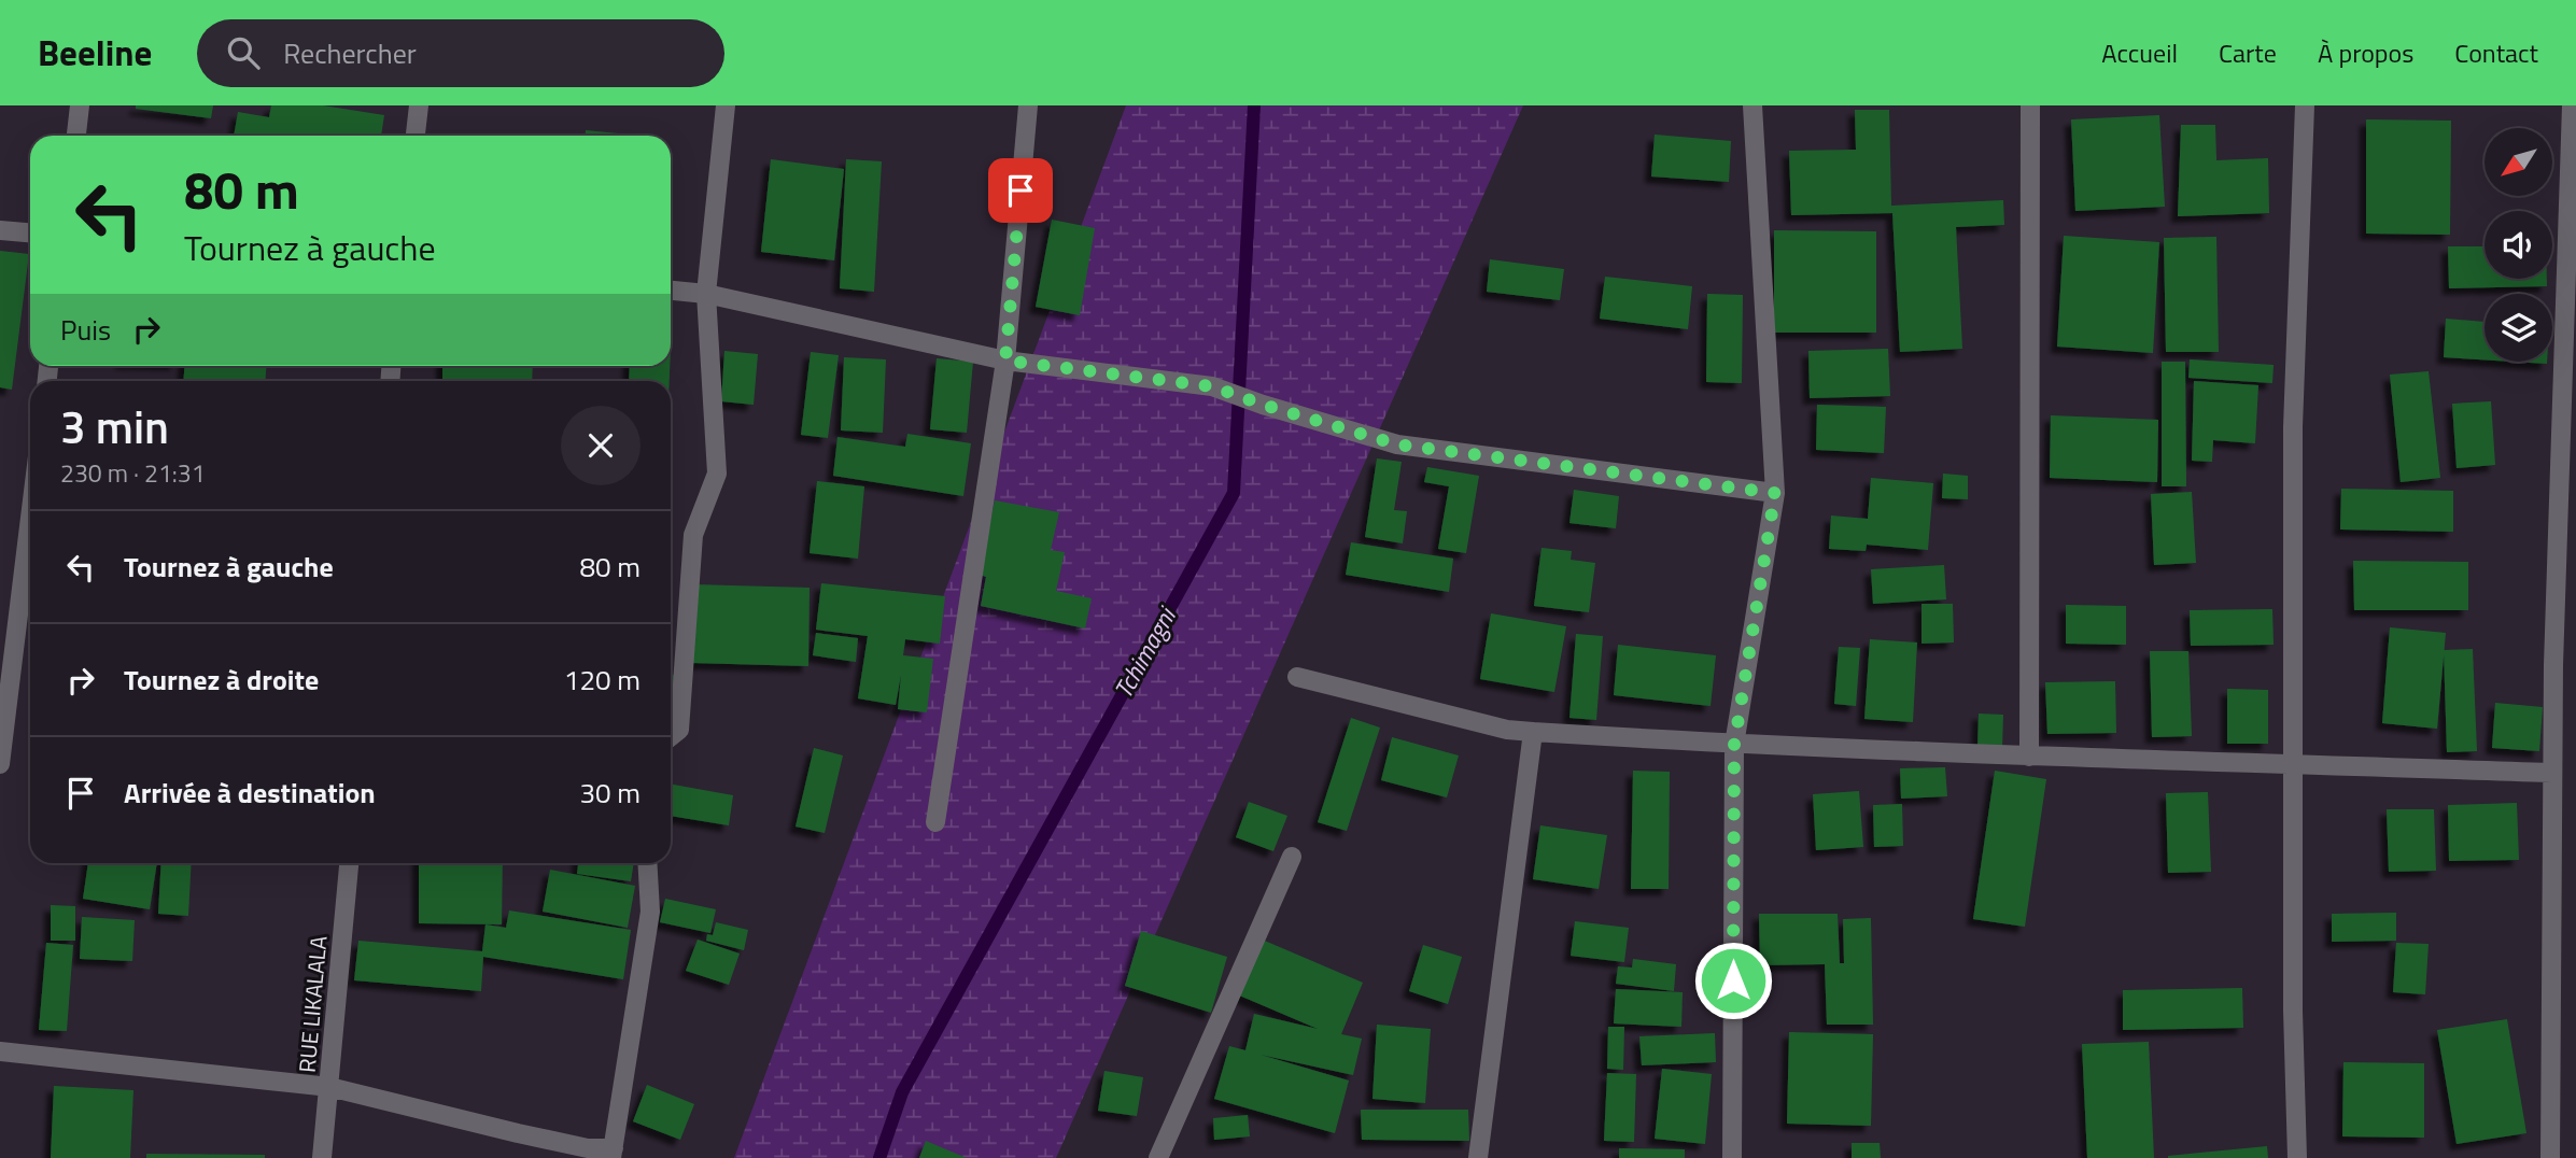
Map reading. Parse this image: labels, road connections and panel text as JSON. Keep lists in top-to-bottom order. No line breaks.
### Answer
{"streets":{"street":["RUE LIKALALA"]},"water":["Tchimagni"],"north":"bottom left","page":{"header":"Beeline","search":"Rechercher","nav":["Accueil","Carte","À propos","Contact"],"turn":["80 m","Tournez à gauche"],"then":"Puis","heading":["3 min","230 m · 21:31"],"list":[{"name":"Tournez à gauche","value":"80 m"},{"name":"Tournez à droite","value":"120 m"},{"name":"Arrivée à destination","value":"30 m"}]}}
